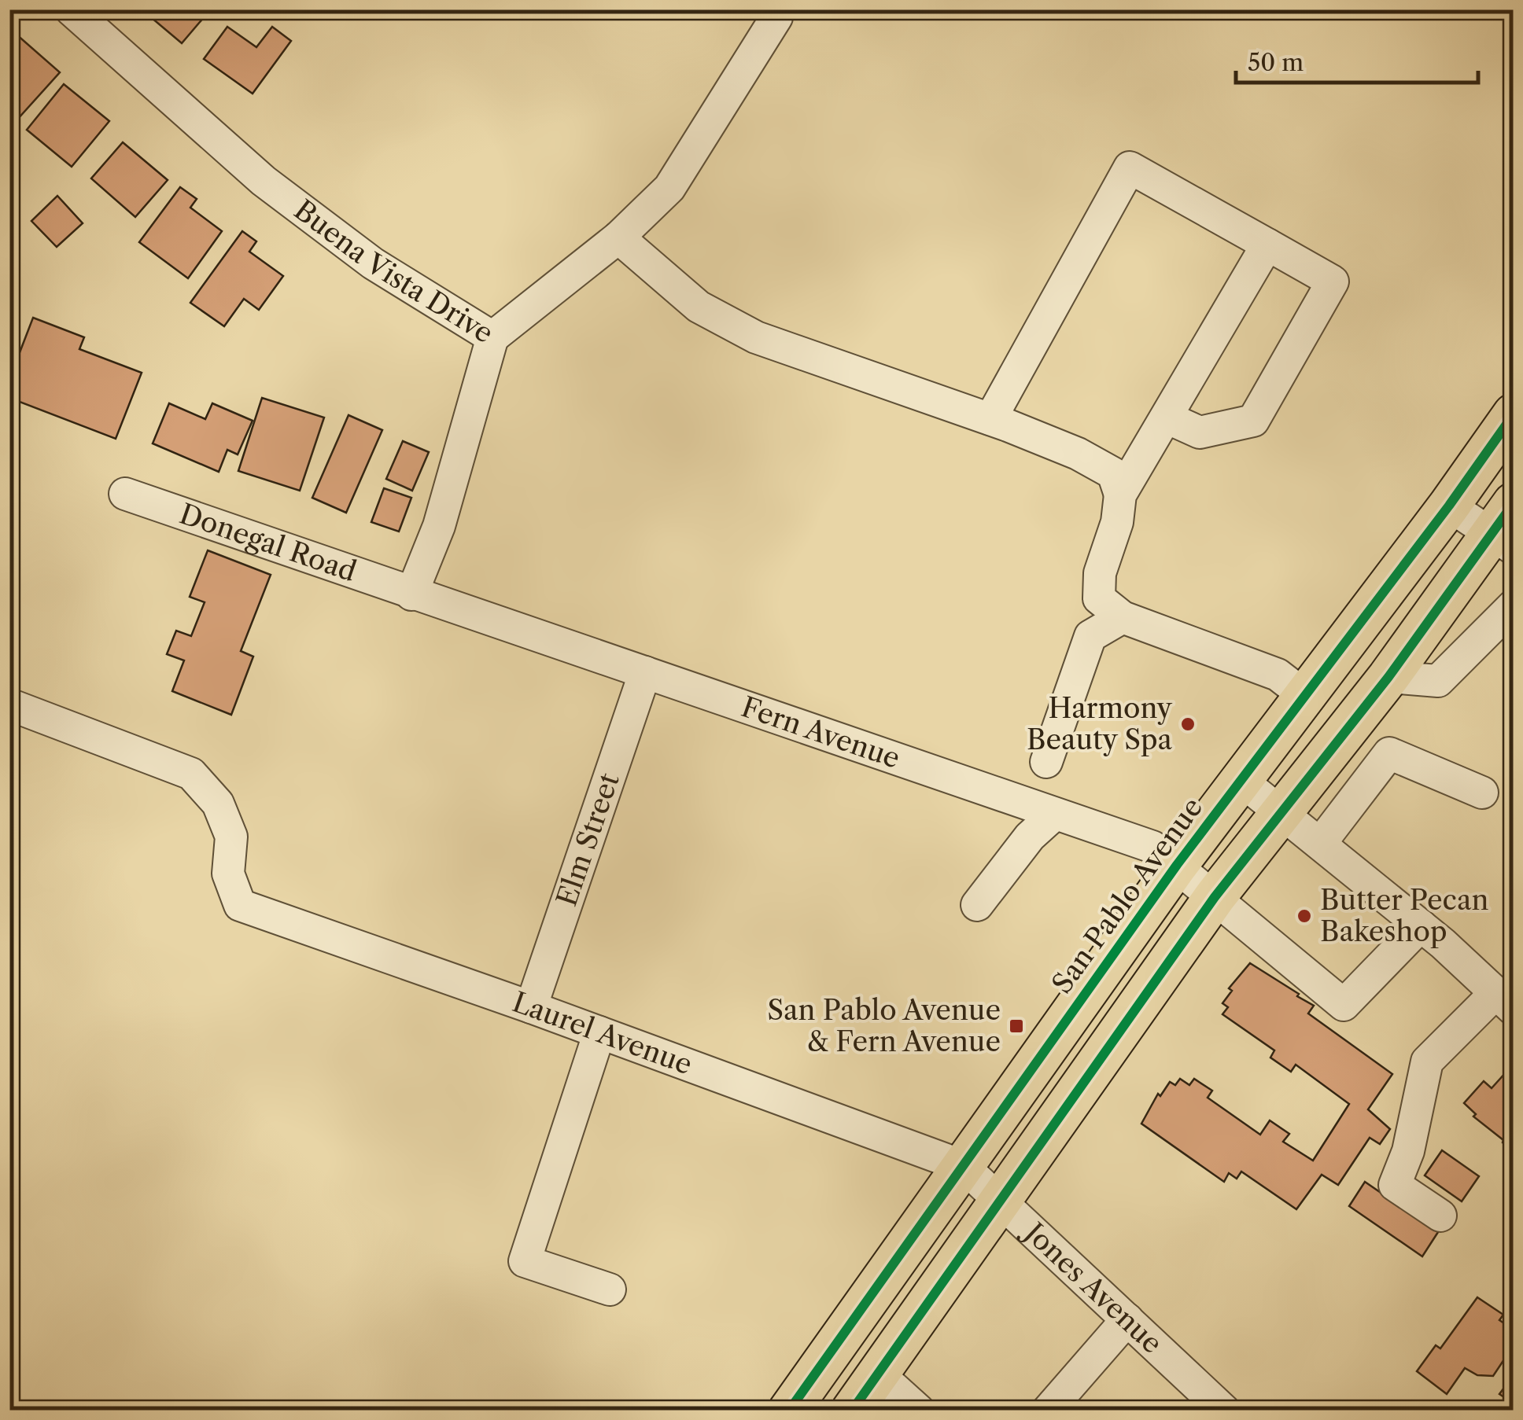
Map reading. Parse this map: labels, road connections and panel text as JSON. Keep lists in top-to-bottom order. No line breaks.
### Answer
{"streets":{"main road":["San Pablo Avenue"],"street":["Buena Vista Drive","Donegal Road","Fern Avenue","Elm Street","Laurel Avenue","Jones Avenue"]},"crossings":[["Donegal Road","Fern Avenue"],["Fern Avenue","Elm Street"],["Fern Avenue","San Pablo Avenue"],["Elm Street","Laurel Avenue"],["San Pablo Avenue","Laurel Avenue"],["San Pablo Avenue","Jones Avenue"],["Laurel Avenue","Jones Avenue"]],"places":{"other":["Harmony Beauty Spa","Butter Pecan Bakeshop"],"transit":["San Pablo Avenue & Fern Avenue"]},"scale_bar":"50 m"}
